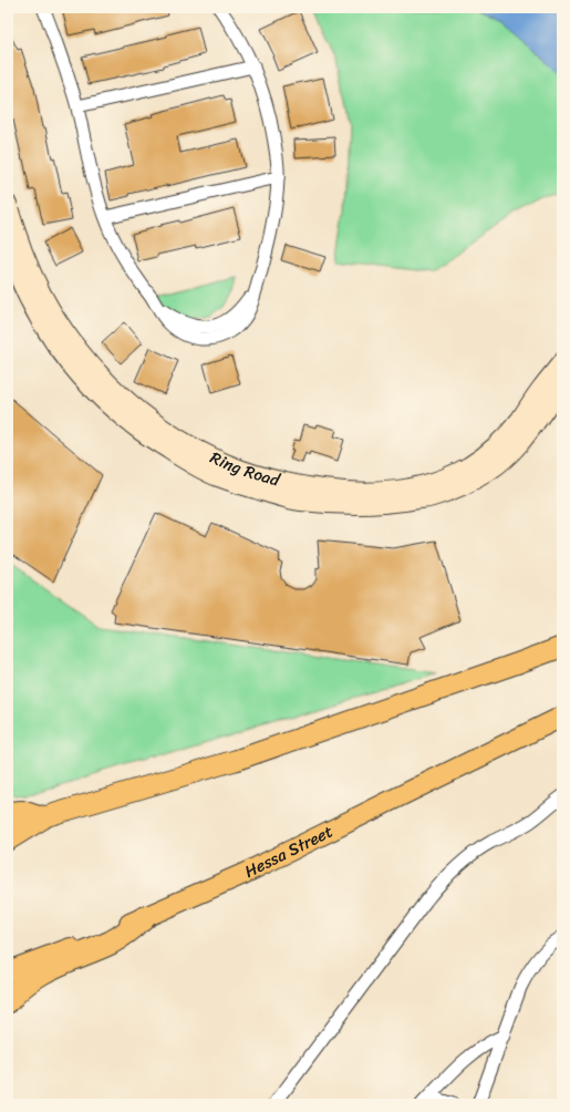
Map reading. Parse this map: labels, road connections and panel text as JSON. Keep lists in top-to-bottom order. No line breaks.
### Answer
{"streets":{"main road":["Hessa Street"],"street":["Ring Road"]}}
